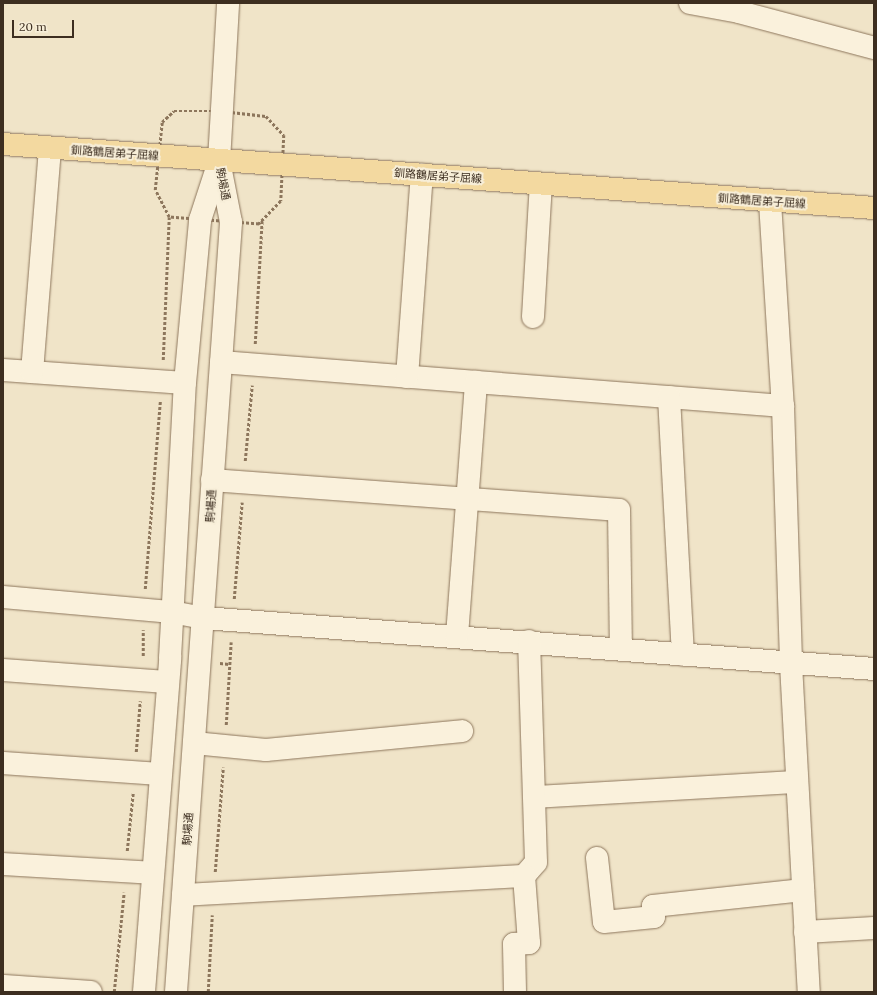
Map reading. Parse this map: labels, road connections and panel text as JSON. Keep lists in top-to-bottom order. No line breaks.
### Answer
{"streets":{"main road":["釧路鶴居弟子屈線"],"street":["駒場通"]},"crossings":[["釧路鶴居弟子屈線","駒場通"]],"scale_bar":"20 m"}
